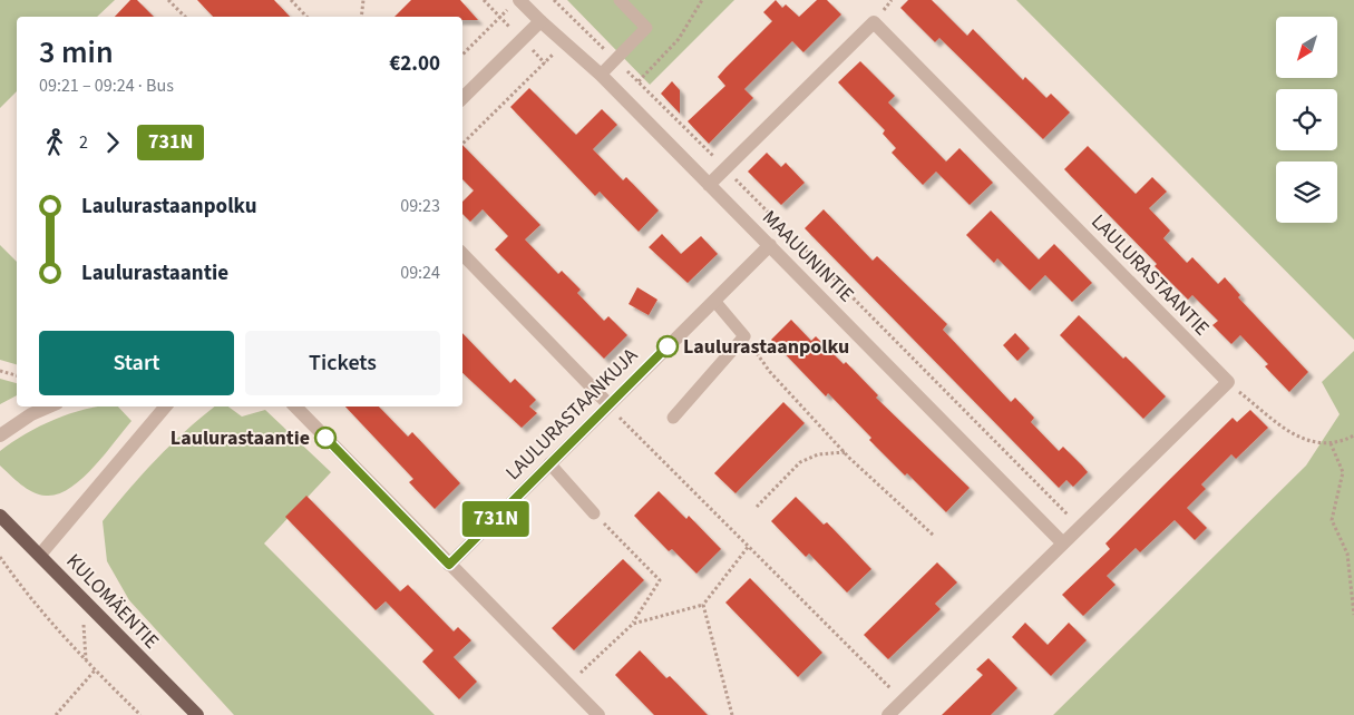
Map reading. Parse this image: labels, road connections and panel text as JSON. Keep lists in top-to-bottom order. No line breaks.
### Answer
{"streets":{"main road":["KULOMÄENTIE"],"street":["MAAUUNINTIE","LAULURASTAANTIE","LAULURASTAANKUJA"]},"crossings":[["MAAUUNINTIE","LAULURASTAANTIE"],["MAAUUNINTIE","LAULURASTAANKUJA"]],"places":["Laulurastaanpolku","Laulurastaantie"],"lines":["bus line 731N"],"north":"bottom left","page":{"on_map":"731N","heading":["3 min","09:21 – 09:24 · Bus","€2.00"],"legs":["2","731N"],"list":[{"name":"Laulurastaanpolku","value":"09:23"},{"name":"Laulurastaantie","value":"09:24"}],"buttons":["Start","Tickets"]}}
